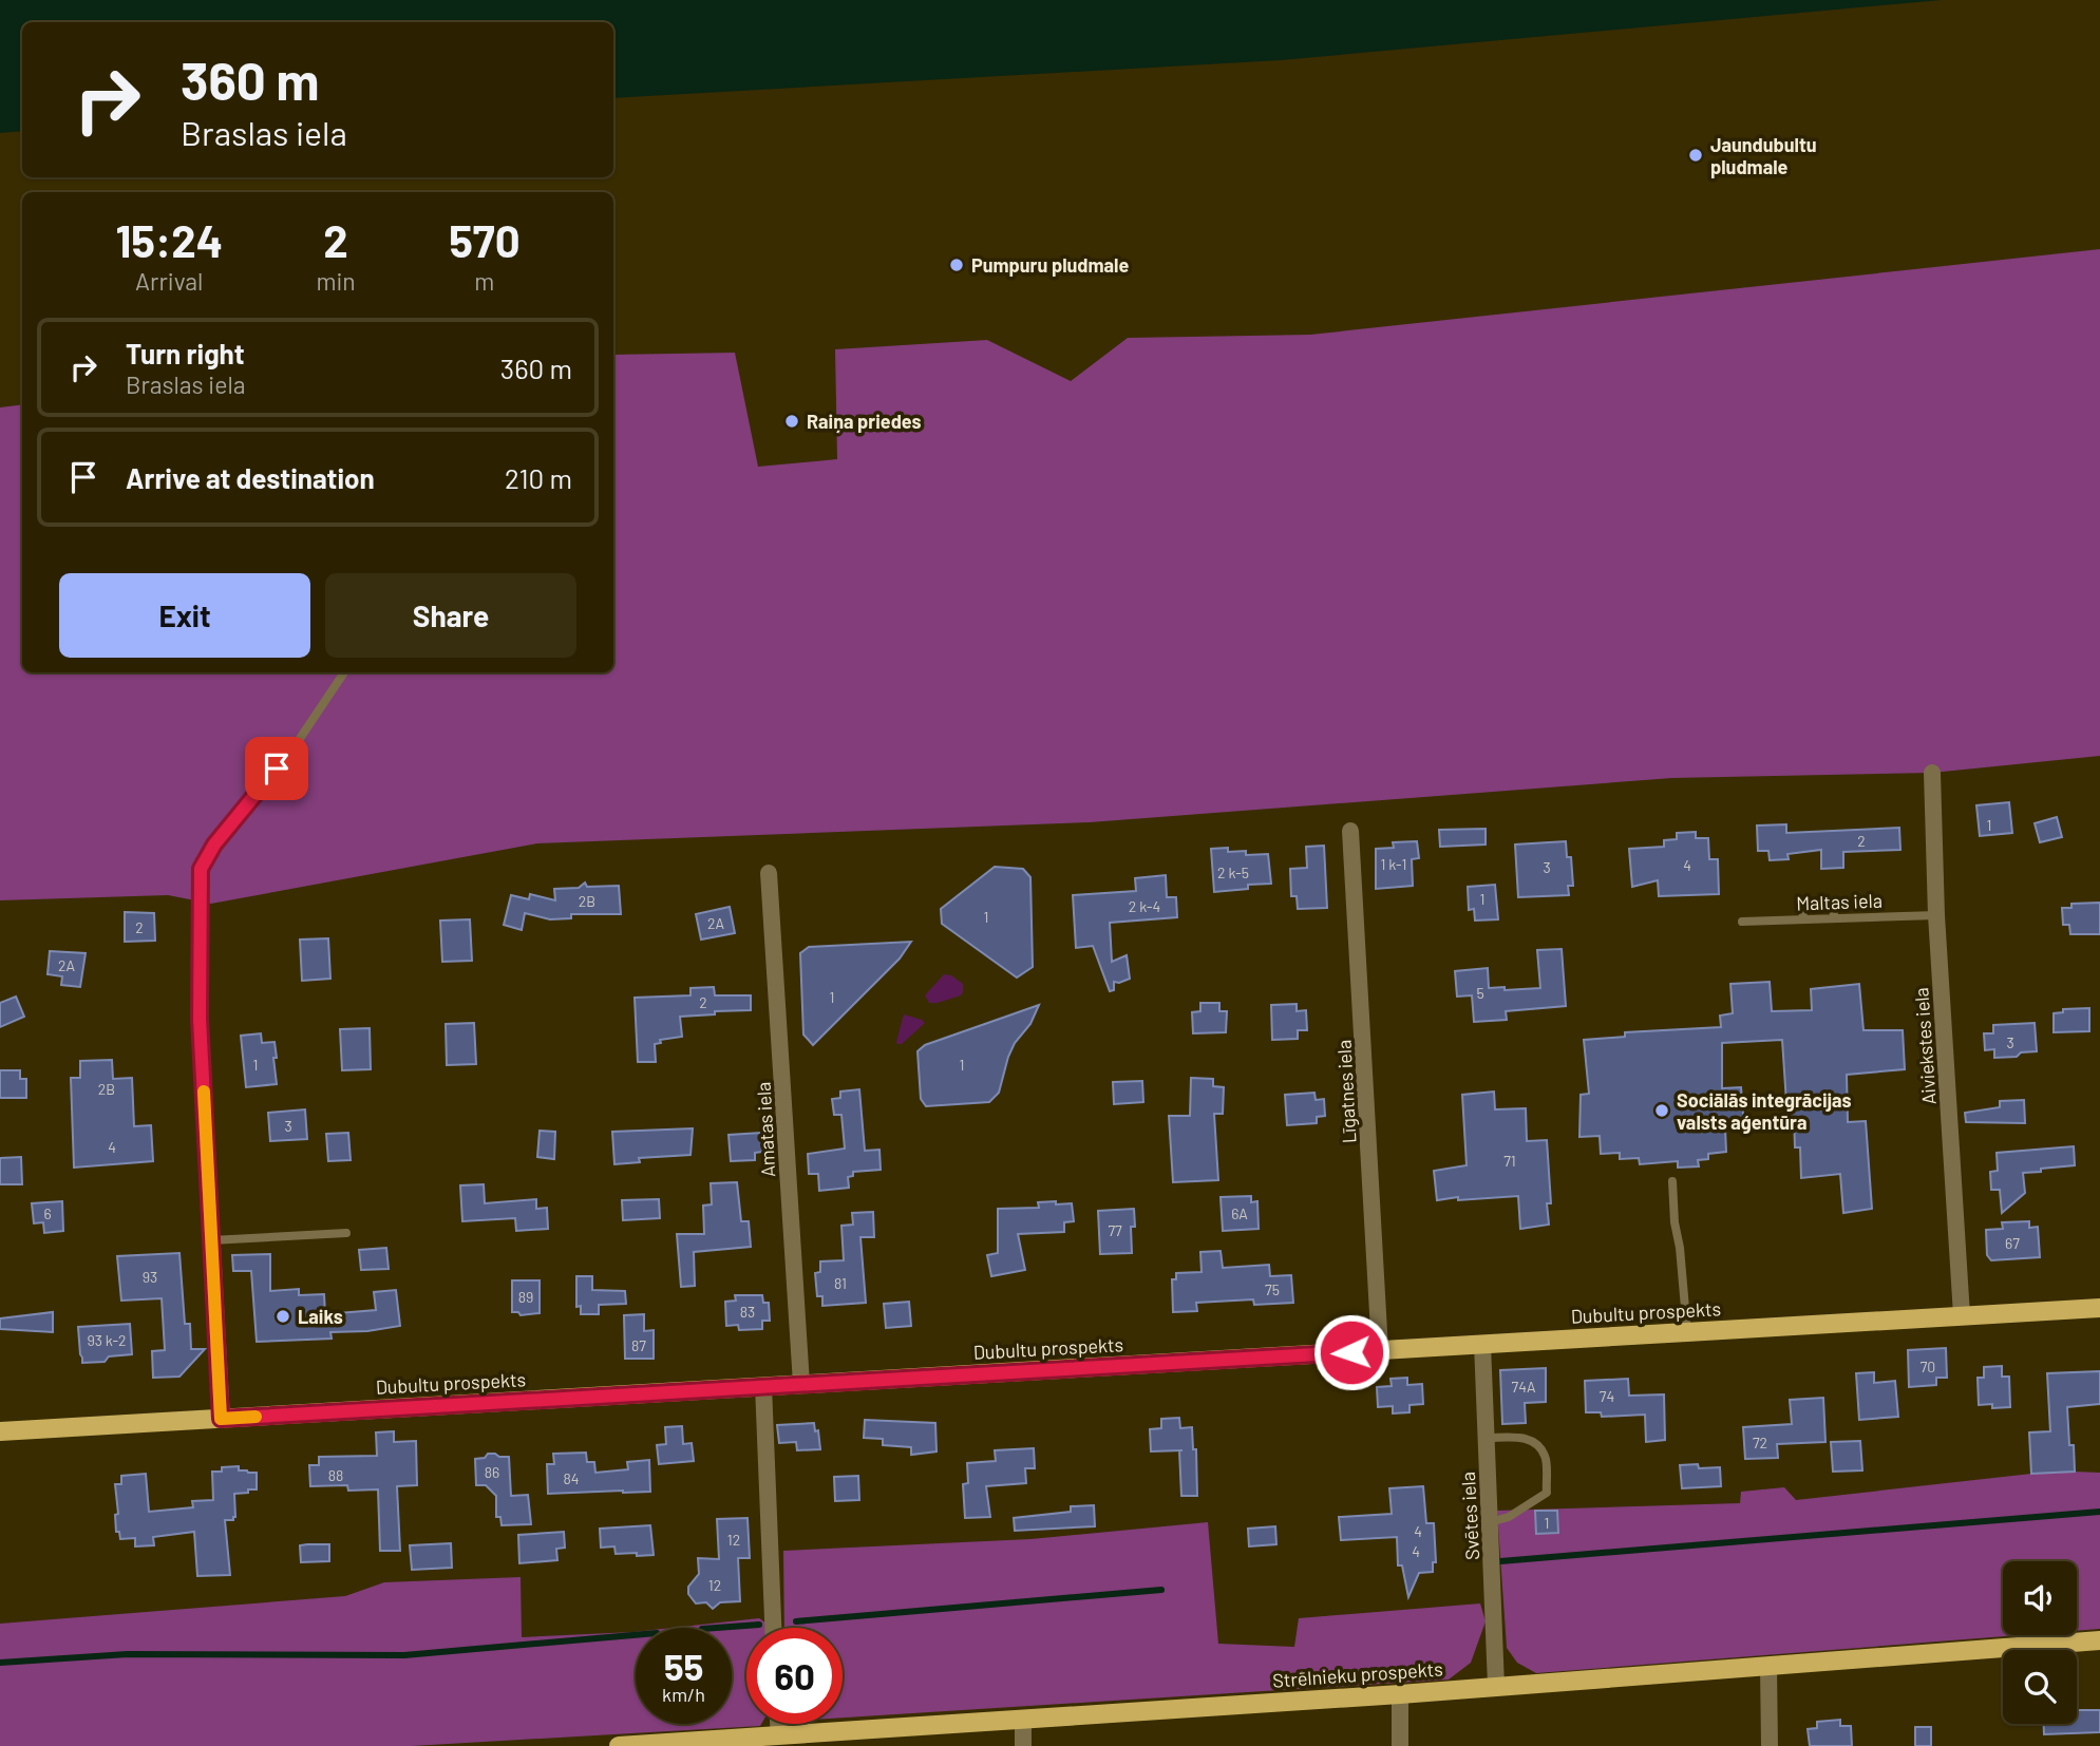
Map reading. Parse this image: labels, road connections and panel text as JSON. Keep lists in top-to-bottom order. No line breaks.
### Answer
{"streets":{"main road":["Dubultu prospekts","Strēlnieku prospekts"],"street":["Aiviekstes iela","Līgatnes iela","Amatas iela","Svētes iela"],"lane":["Maltas iela"]},"crossings":[["Maltas iela","Aiviekstes iela"],["Aiviekstes iela","Dubultu prospekts"],["Līgatnes iela","Dubultu prospekts"],["Amatas iela","Dubultu prospekts"],["Dubultu prospekts","Svētes iela"],["Svētes iela","Strēlnieku prospekts"]],"places":["Jaundubultu pludmale","Pumpuru pludmale","Raiņa priedes","Sociālās integrācijas valsts aģentūra","Laiks"],"house_numbers":["1","2","1 k-1","4","3","2 k-5","1","2B","2 k-4","1","2A","2","2A","5","1","2","3","1","1","2B","3","4","71","6","6A","77","67","93","81","75","89","83","93 k-2","87","70","74A","74","72","86","88","84","1","4","12","4","12"],"page":{"turn":["360 m","Braslas iela"],"eta":["15:24","Arrival","2","min","570","m"],"list":[{"name":"Turn right","note":"Braslas iela","value":"360 m"},{"name":"Arrive at destination","value":"210 m"}],"buttons":["Exit","Share"],"speed":"55 km/h","limit":"60"}}
